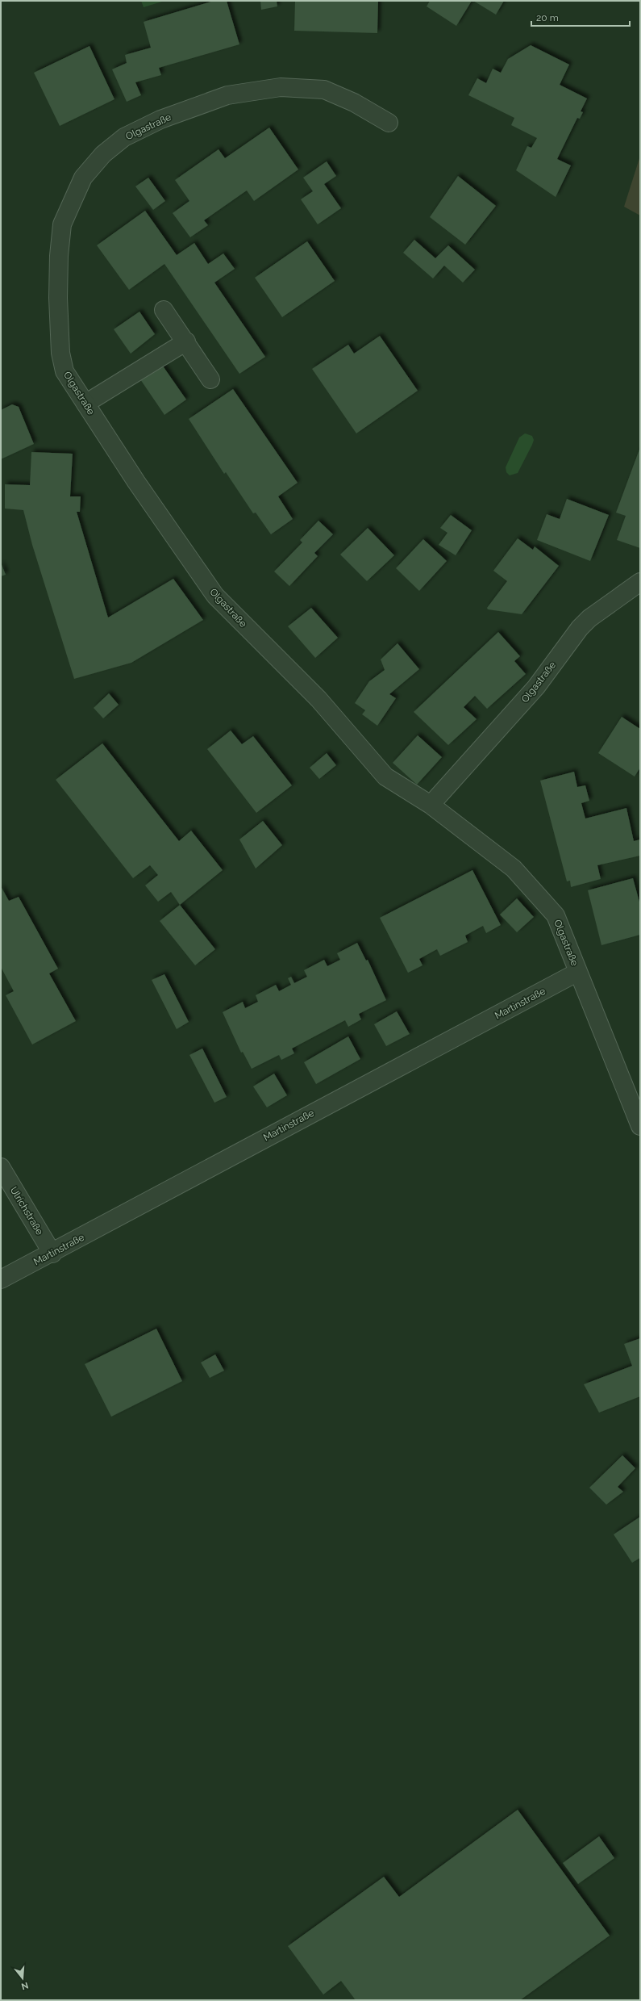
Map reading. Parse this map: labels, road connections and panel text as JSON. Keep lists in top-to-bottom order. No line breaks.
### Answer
{"streets":{"street":["Olgastraße","Martinstraße","Ulrichstraße"]},"crossings":[["Olgastraße","Martinstraße"],["Martinstraße","Ulrichstraße"]],"scale_bar":"20 m","north":"bottom"}
